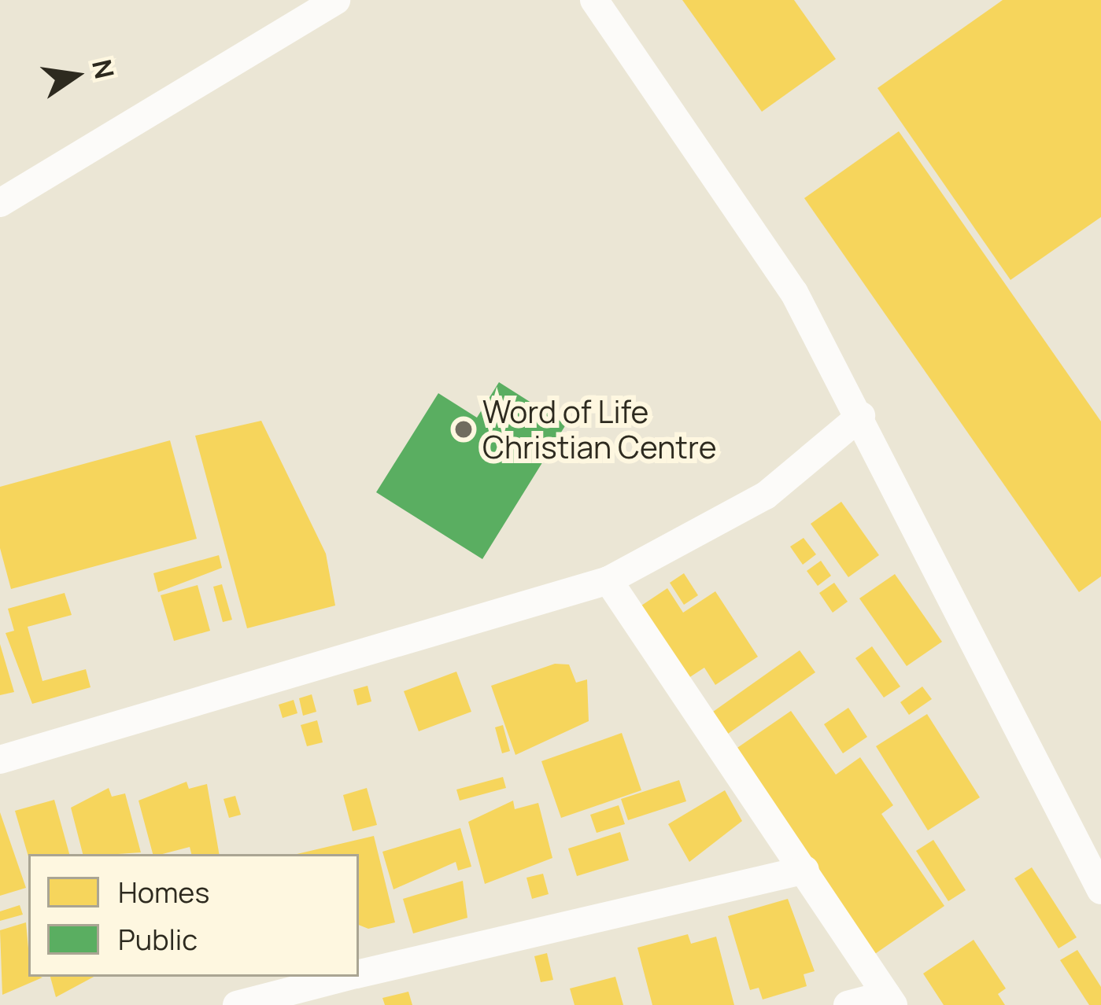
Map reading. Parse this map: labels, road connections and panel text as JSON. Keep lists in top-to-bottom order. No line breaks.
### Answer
{"places":["Word of Life Christian Centre"],"legend":["Homes","Public"],"north":"right"}
